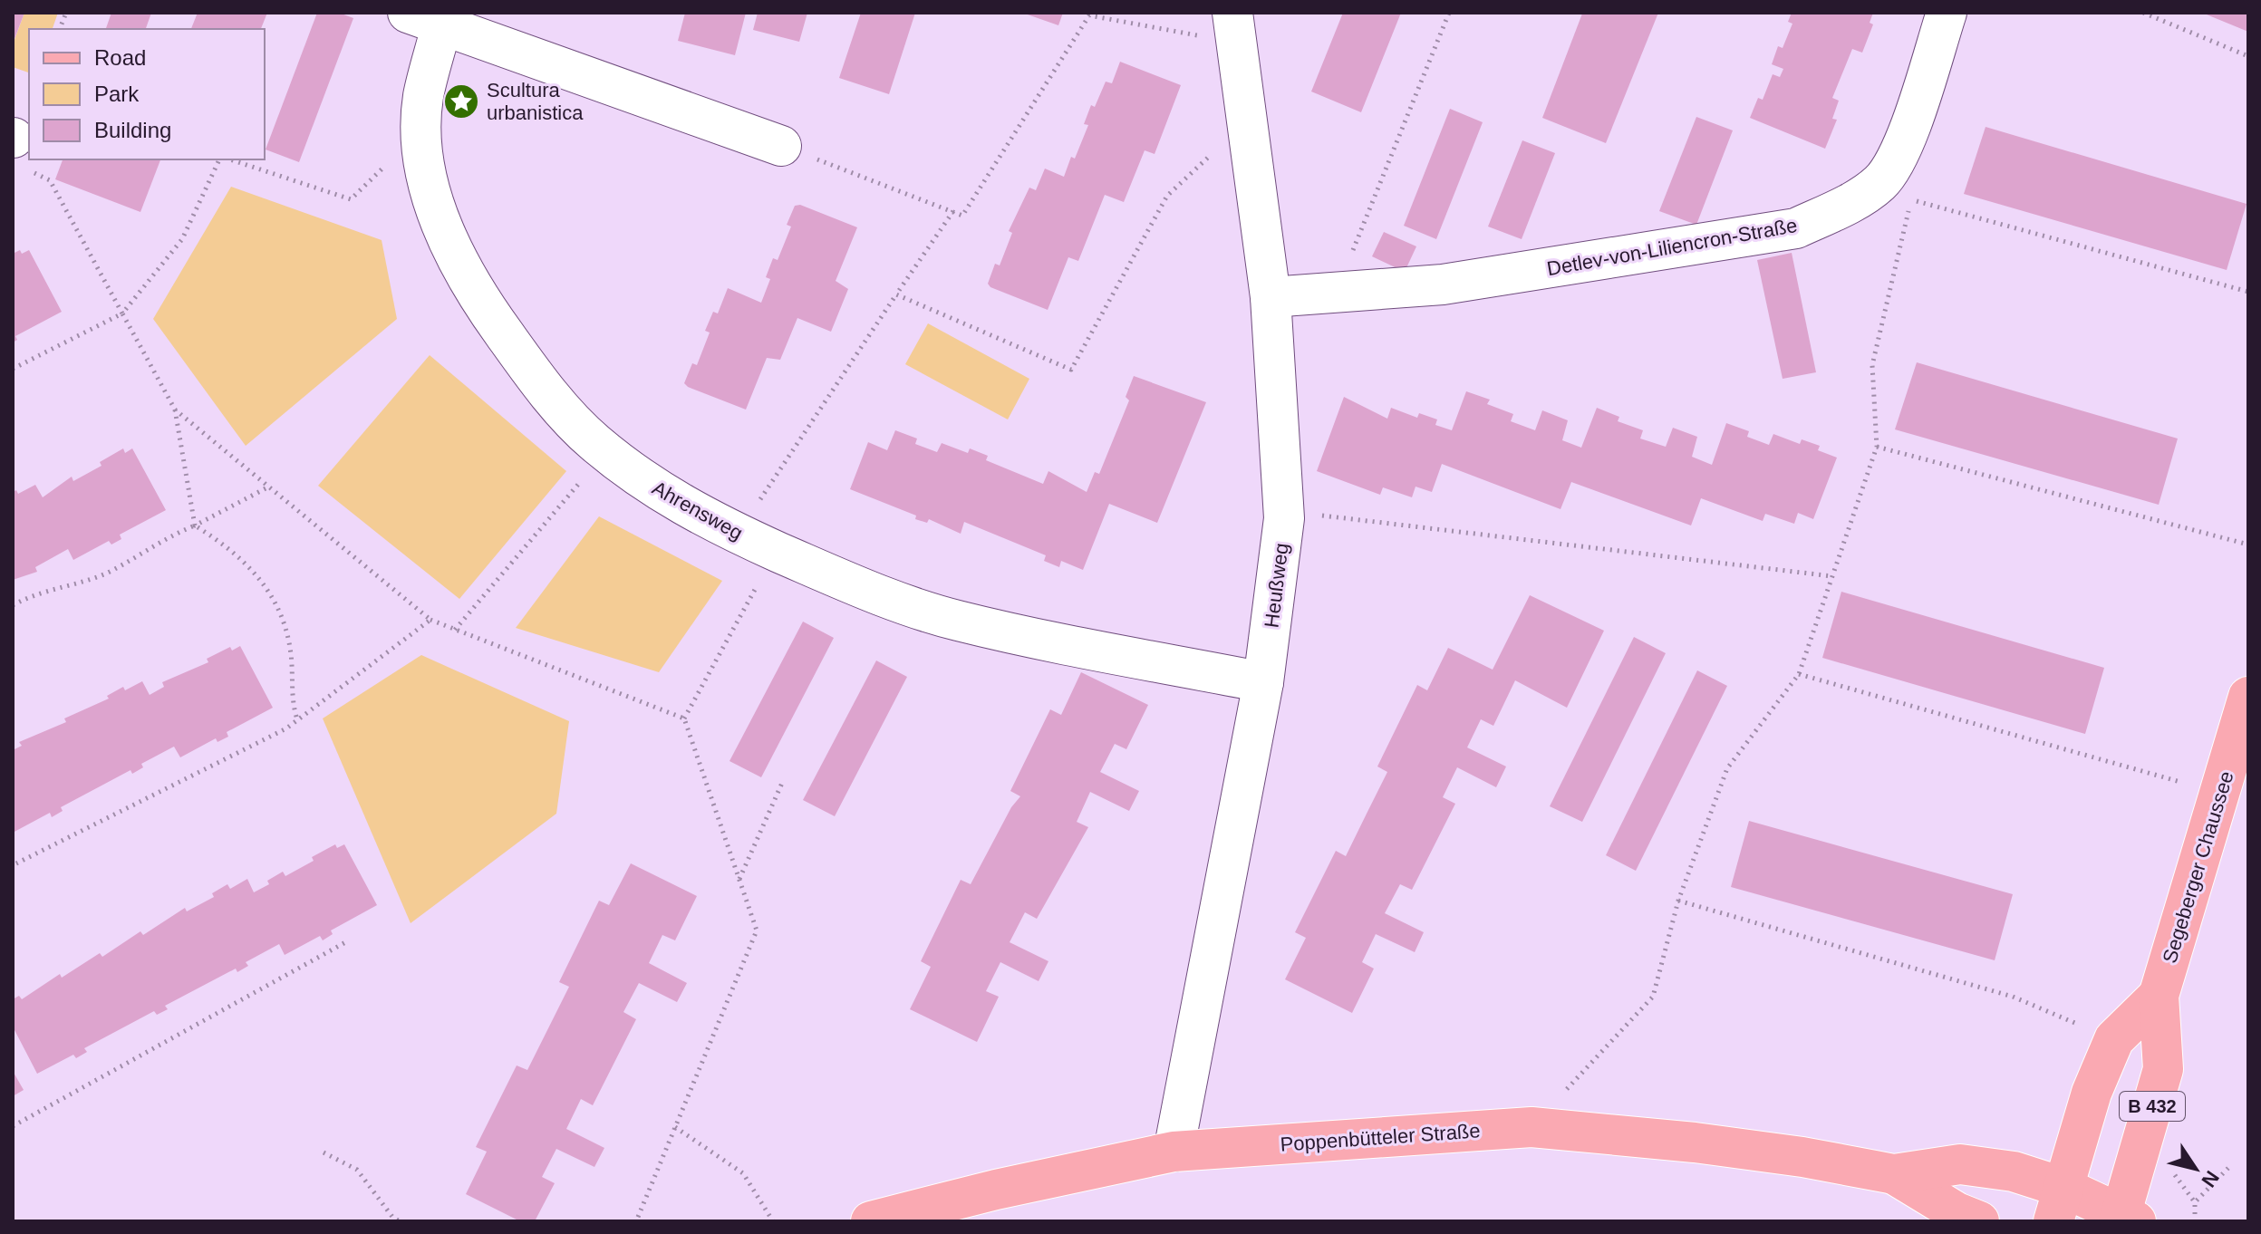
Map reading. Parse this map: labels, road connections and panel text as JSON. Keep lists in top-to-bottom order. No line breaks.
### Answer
{"streets":{"main road":["Segeberger Chaussee","B 432","Poppenbütteler Straße"],"street":["Detlev-von-Liliencron-Straße","Ahrensweg","Heußweg"]},"crossings":[["Detlev-von-Liliencron-Straße","Heußweg"],["Ahrensweg","Heußweg"],["Heußweg","Poppenbütteler Straße"],["Segeberger Chaussee","Poppenbütteler Straße"]],"places":{"place":["Scultura urbanistica"]},"legend":["Road","Park","Building"],"north":"bottom right"}
